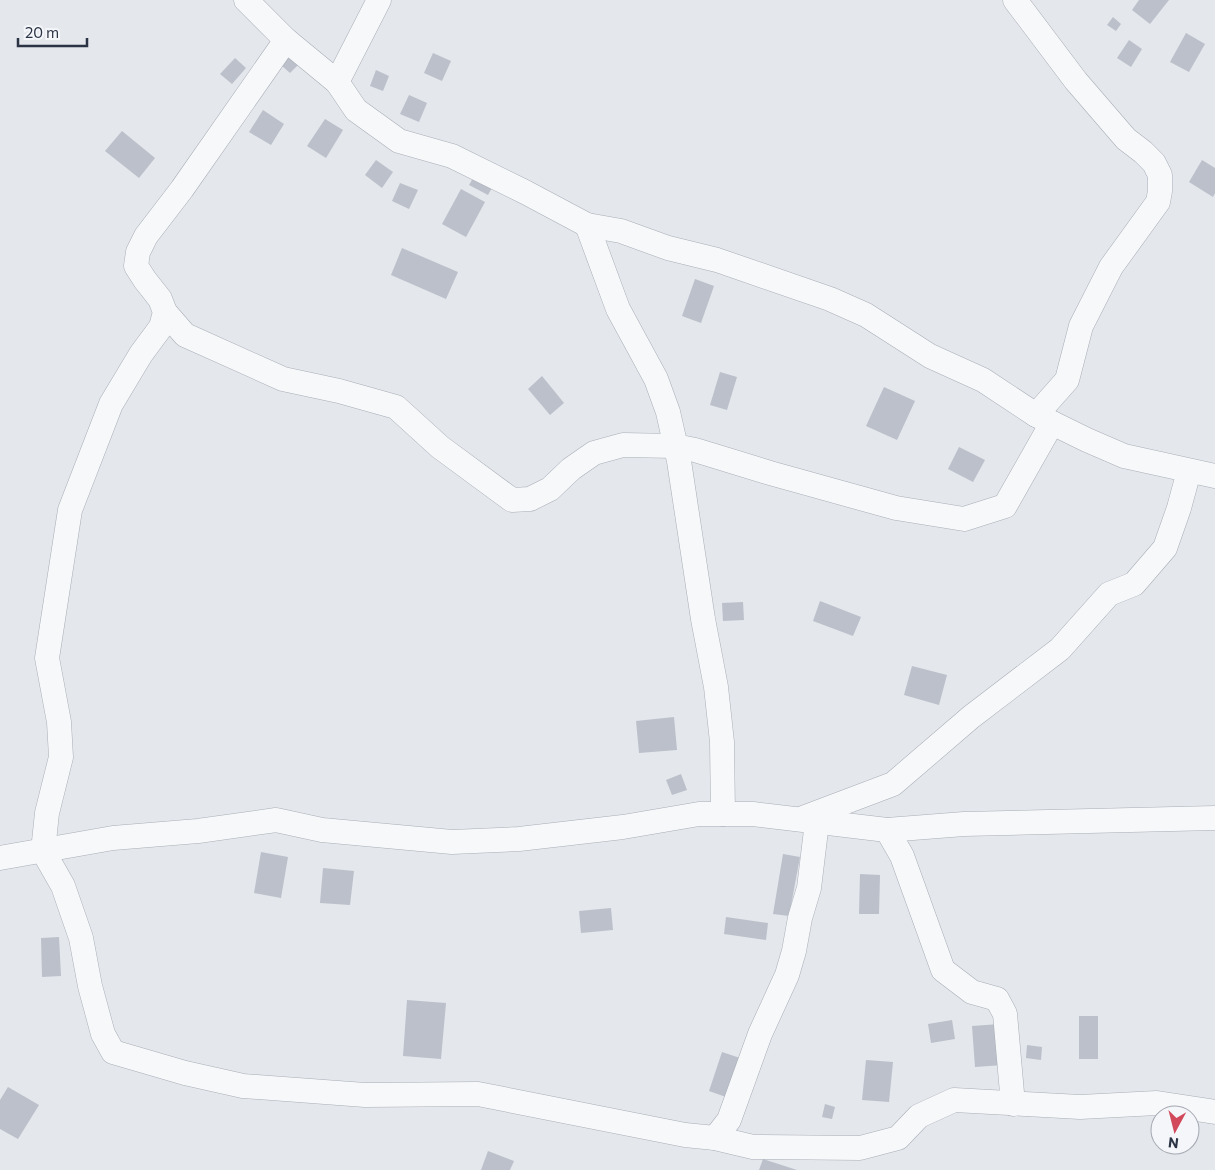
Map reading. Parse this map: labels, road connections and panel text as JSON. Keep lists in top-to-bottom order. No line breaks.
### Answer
{"scale_bar":"20 m","north":"bottom"}
